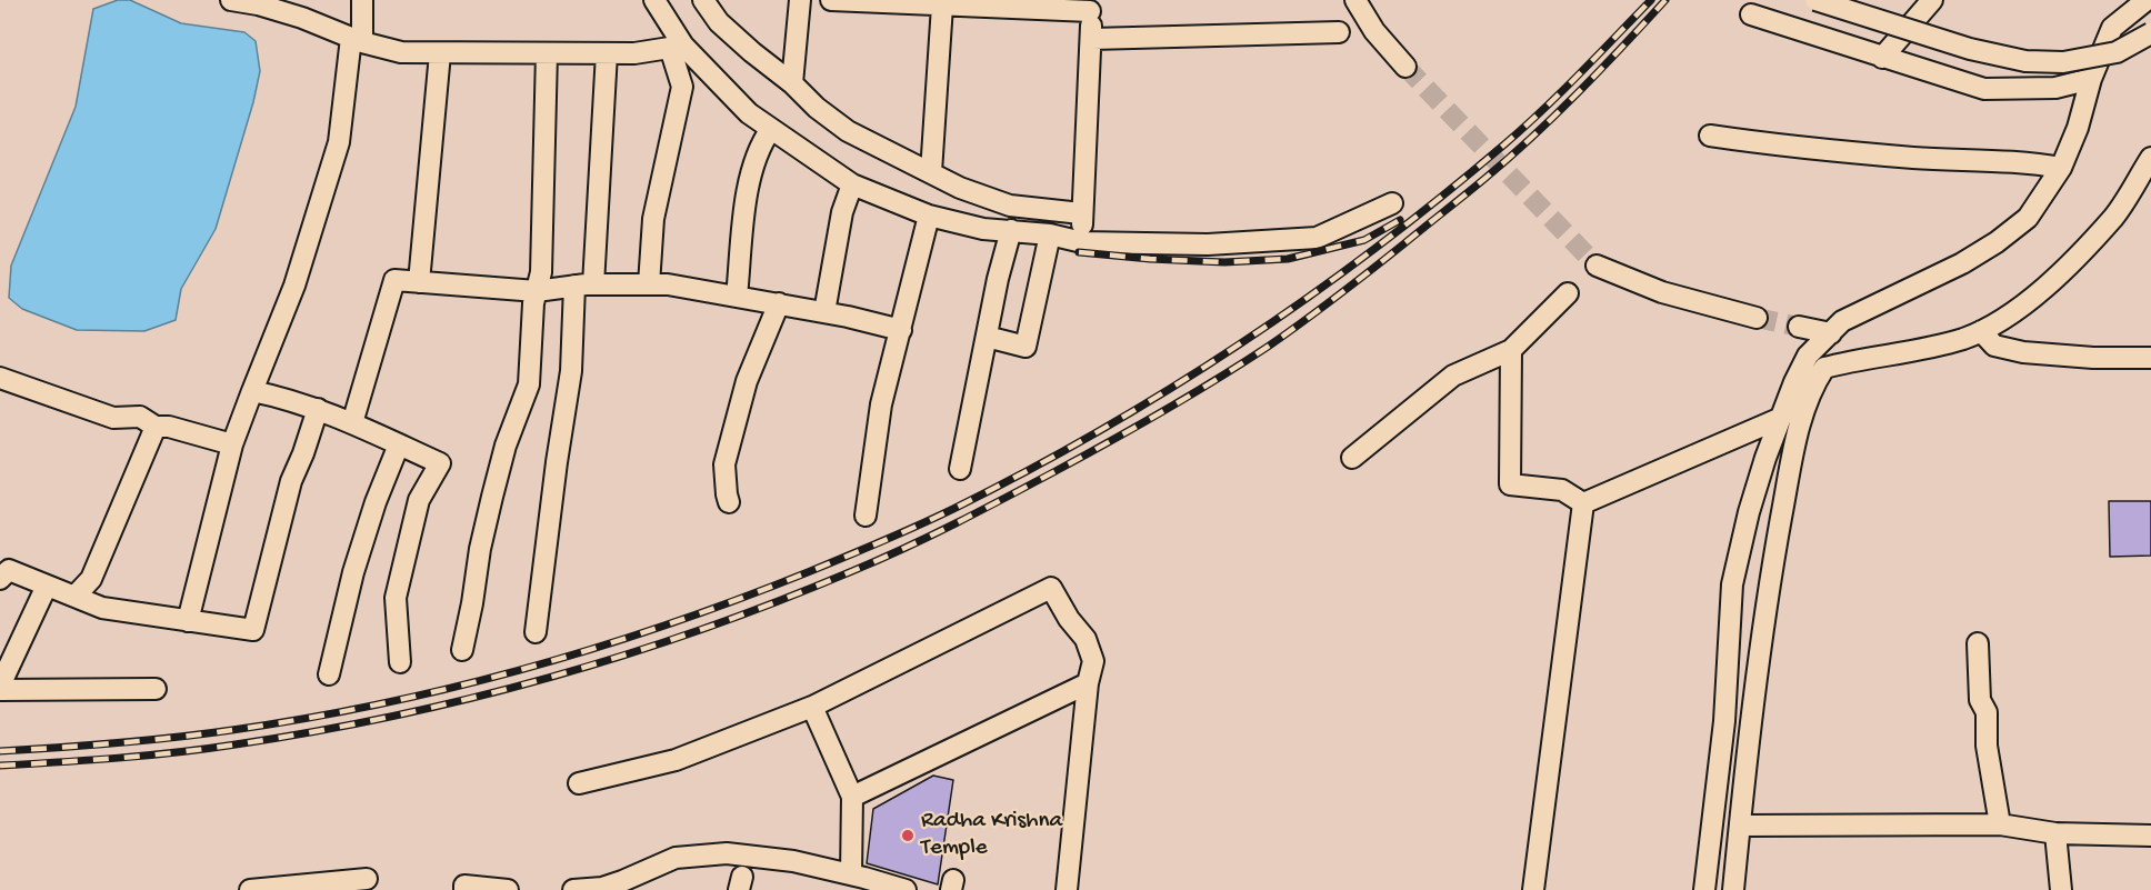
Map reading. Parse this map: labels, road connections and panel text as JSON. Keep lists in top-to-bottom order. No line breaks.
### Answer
{"places":["Radha Krishna Temple"]}
